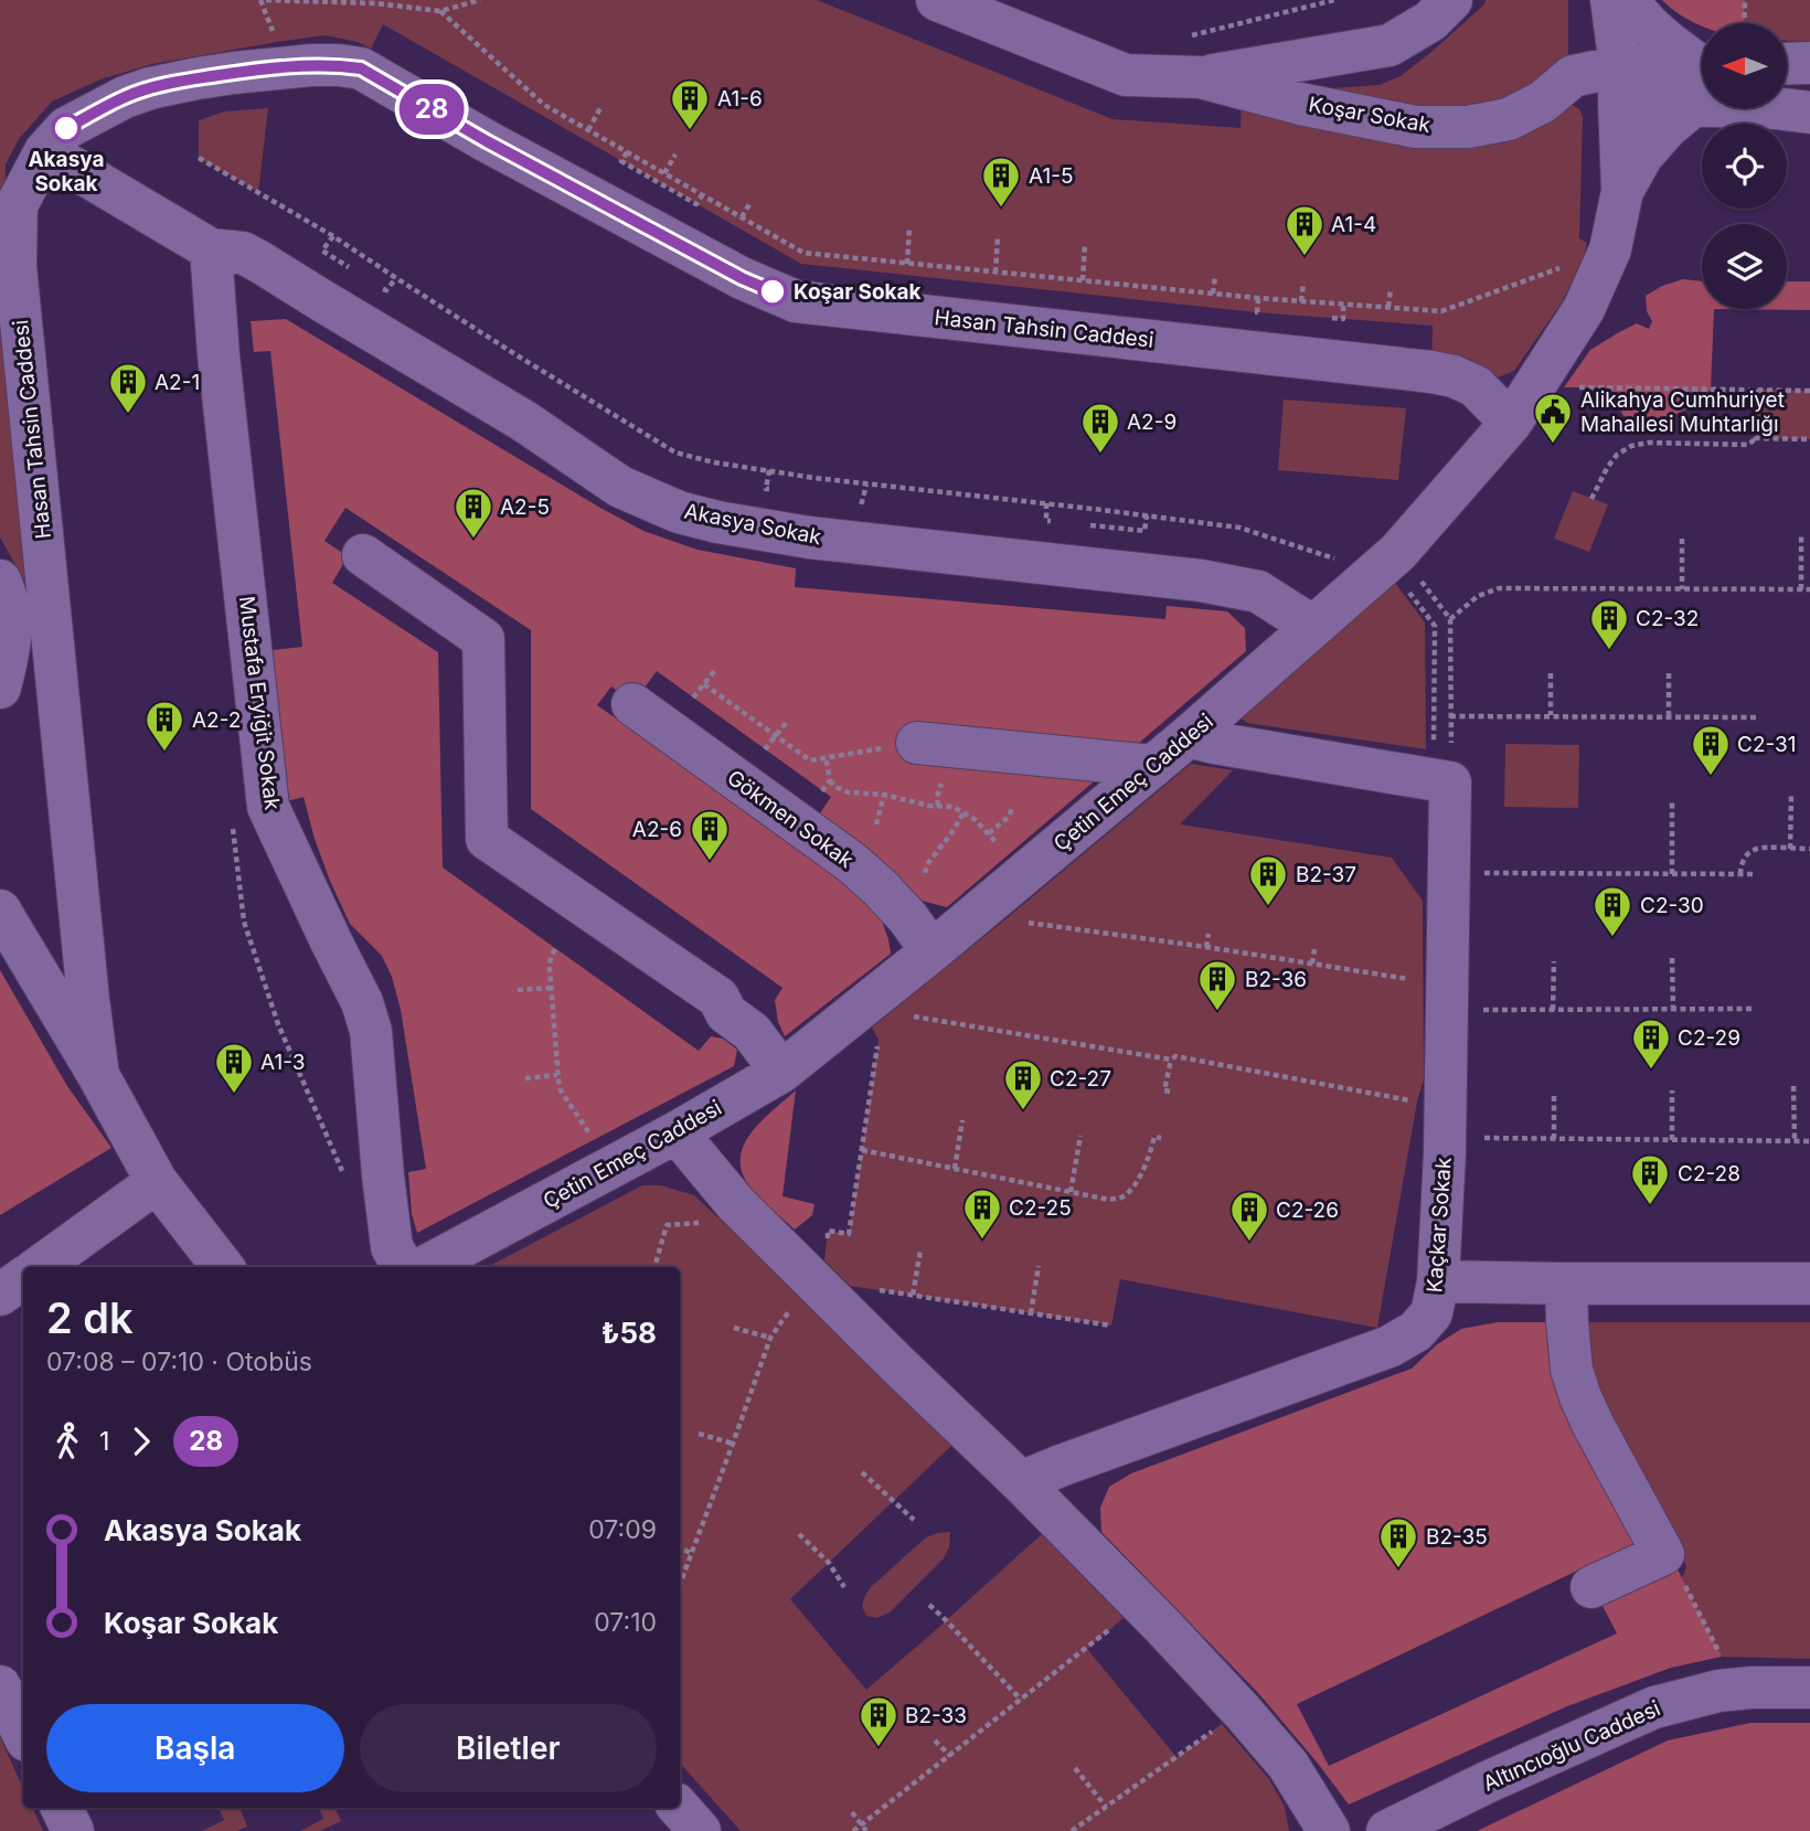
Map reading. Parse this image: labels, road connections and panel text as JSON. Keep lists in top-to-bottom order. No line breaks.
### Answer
{"streets":{"street":["Koşar Sokak","Hasan Tahsin Caddesi","Akasya Sokak","Mustafa Eryiğit Sokak","Çetin Emeç Caddesi","Gökmen Sokak","Kaçkar Sokak","Altıncıoğlu Caddesi"]},"crossings":[["Koşar Sokak","Çetin Emeç Caddesi"],["Hasan Tahsin Caddesi","Akasya Sokak"],["Hasan Tahsin Caddesi","Çetin Emeç Caddesi"],["Akasya Sokak","Mustafa Eryiğit Sokak"],["Akasya Sokak","Çetin Emeç Caddesi"],["Çetin Emeç Caddesi","Gökmen Sokak"]],"places":{"other":["Akasya Sokak","Koşar Sokak"],"building":["A1-6","A1-5","A1-4","A2-1","A2-9","A2-5","C2-32","A2-2","C2-31","A2-6","B2-37","C2-30","B2-36","C2-29","A1-3","C2-27","C2-28","C2-25","C2-26","B2-35","B2-33"],"public building":["Alikahya Cumhuriyet Mahallesi Muhtarlığı"]},"lines":["bus line 28"],"north":"left","page":{"on_map":"28","heading":["2 dk","07:08 – 07:10 · Otobüs","₺58"],"legs":["1","28"],"list":[{"name":"Akasya Sokak","value":"07:09"},{"name":"Koşar Sokak","value":"07:10"}],"buttons":["Başla","Biletler"]}}
